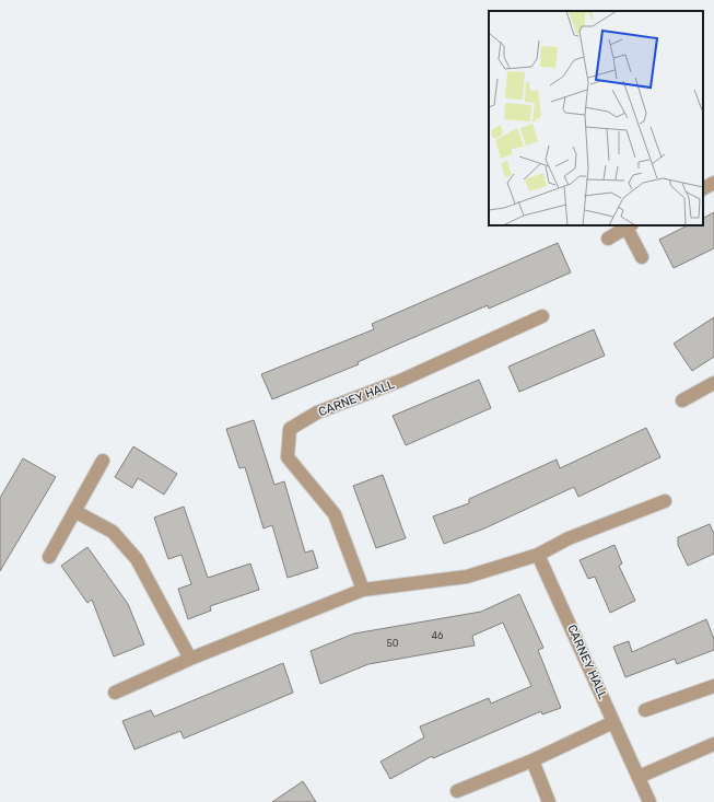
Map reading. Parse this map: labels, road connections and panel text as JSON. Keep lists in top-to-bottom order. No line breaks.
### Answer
{"streets":{"street":["CARNEY HALL"]},"house_numbers":["46","50"]}
